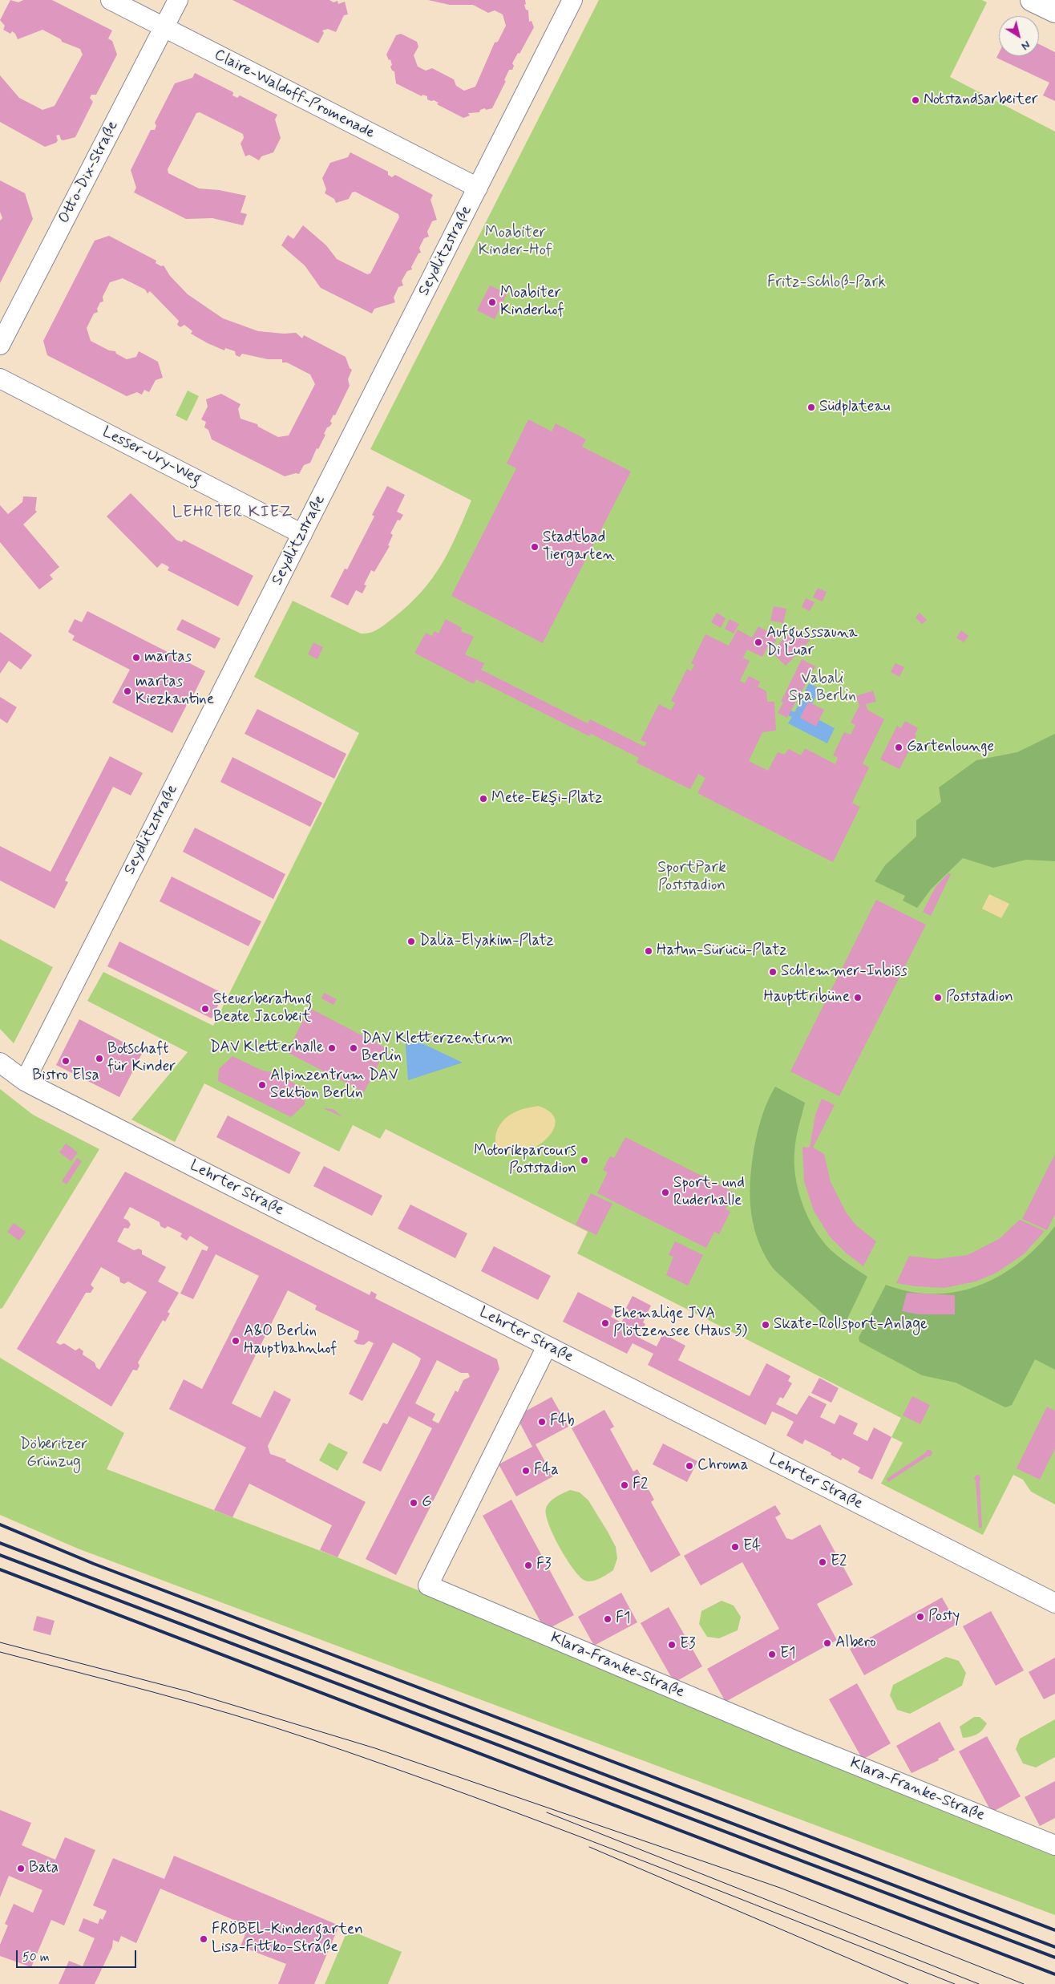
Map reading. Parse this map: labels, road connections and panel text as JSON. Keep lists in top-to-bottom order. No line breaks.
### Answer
{"streets":{"street":["Claire-Waldoff-Promenade","Otto-Dix-Straße","Seydlitzstraße","Lesser-Ury-Weg","Lehrter Straße","Klara-Franke-Straße"]},"crossings":[["Claire-Waldoff-Promenade","Otto-Dix-Straße"],["Claire-Waldoff-Promenade","Seydlitzstraße"],["Seydlitzstraße","Lesser-Ury-Weg"],["Seydlitzstraße","Lehrter Straße"],["Lehrter Straße","Klara-Franke-Straße"]],"districts":["LEHRTER KIEZ"],"parks":["Moabiter Kinder-Hof","Fritz-Schloß-Park","Vabali Spa Berlin","SportPark Poststadion","Döberitzer Grünzug"],"places":["Notstandsarbeiter","Moabiter Kinderhof","Südplateau","Stadtbad Tiergarten","Aufgusssauna Di Luar","martas","martas Kiezkantine","Gartenlounge","Mete-Ekşi-Platz","Dalia-Elyakim-Platz","Hatun-Sürücü-Platz","Schlemmer-Inbiss","Haupttribüne","Poststadion","Steuerberatung Beate Jacobeit","DAV Kletterhalle","DAV Kletterzentrum Berlin","Botschaft für Kinder","Bistro Elsa","Alpinzentrum DAV Sektion Berlin","Motorikparcours Poststadion","Sport- und Ruderhalle","Ehemalige JVA Plötzensee (Haus 3)","Skate-Rollsport-Anlage","A&O Berlin Hauptbahnhof","F4b","Chroma","F4a","F2","G","E4","E2","F3","Posty","F1","Albero","E3","E1","Bata","FRÖBEL-Kindergarten Lisa-Fittko-Straße"],"scale_bar":"50 m","north":"bottom right"}
